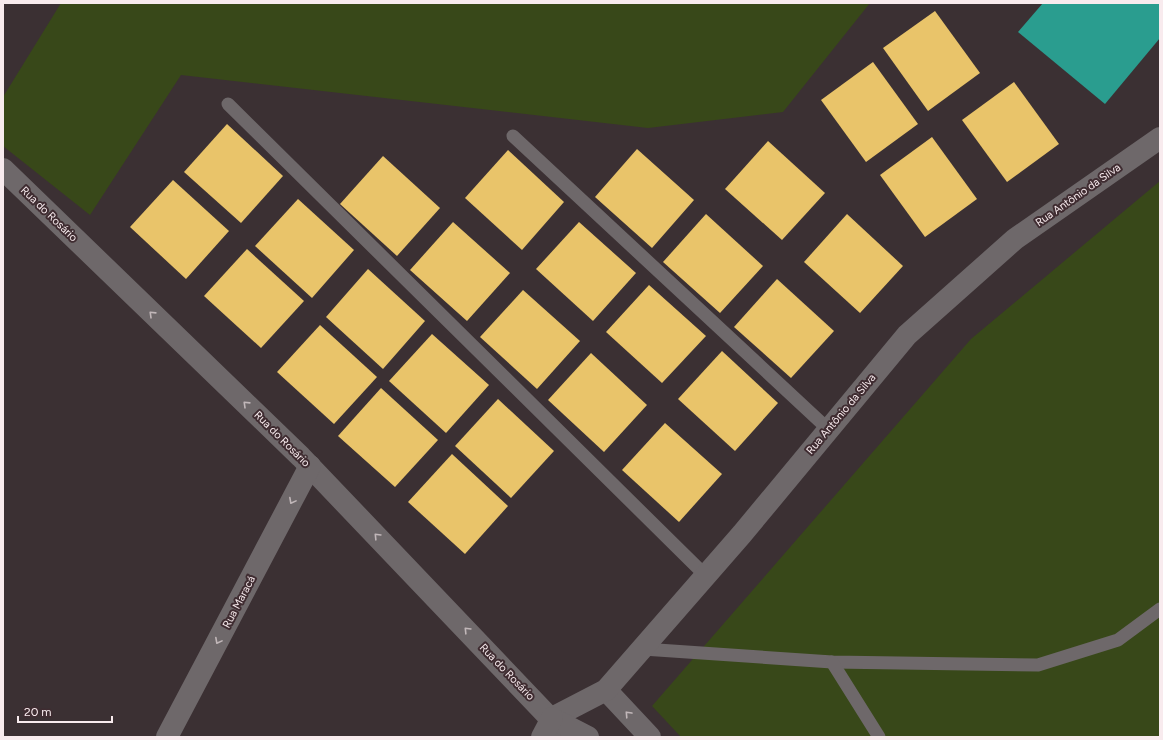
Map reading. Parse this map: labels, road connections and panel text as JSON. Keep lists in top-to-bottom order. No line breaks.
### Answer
{"streets":{"street":["Rua Antônio da Silva","Rua do Rosário","Rua Maracá"]},"crossings":[["Rua Antônio da Silva","Rua do Rosário"],["Rua do Rosário","Rua Maracá"]],"one_way":["Rua do Rosário","Rua Maracá"],"scale_bar":"20 m"}
